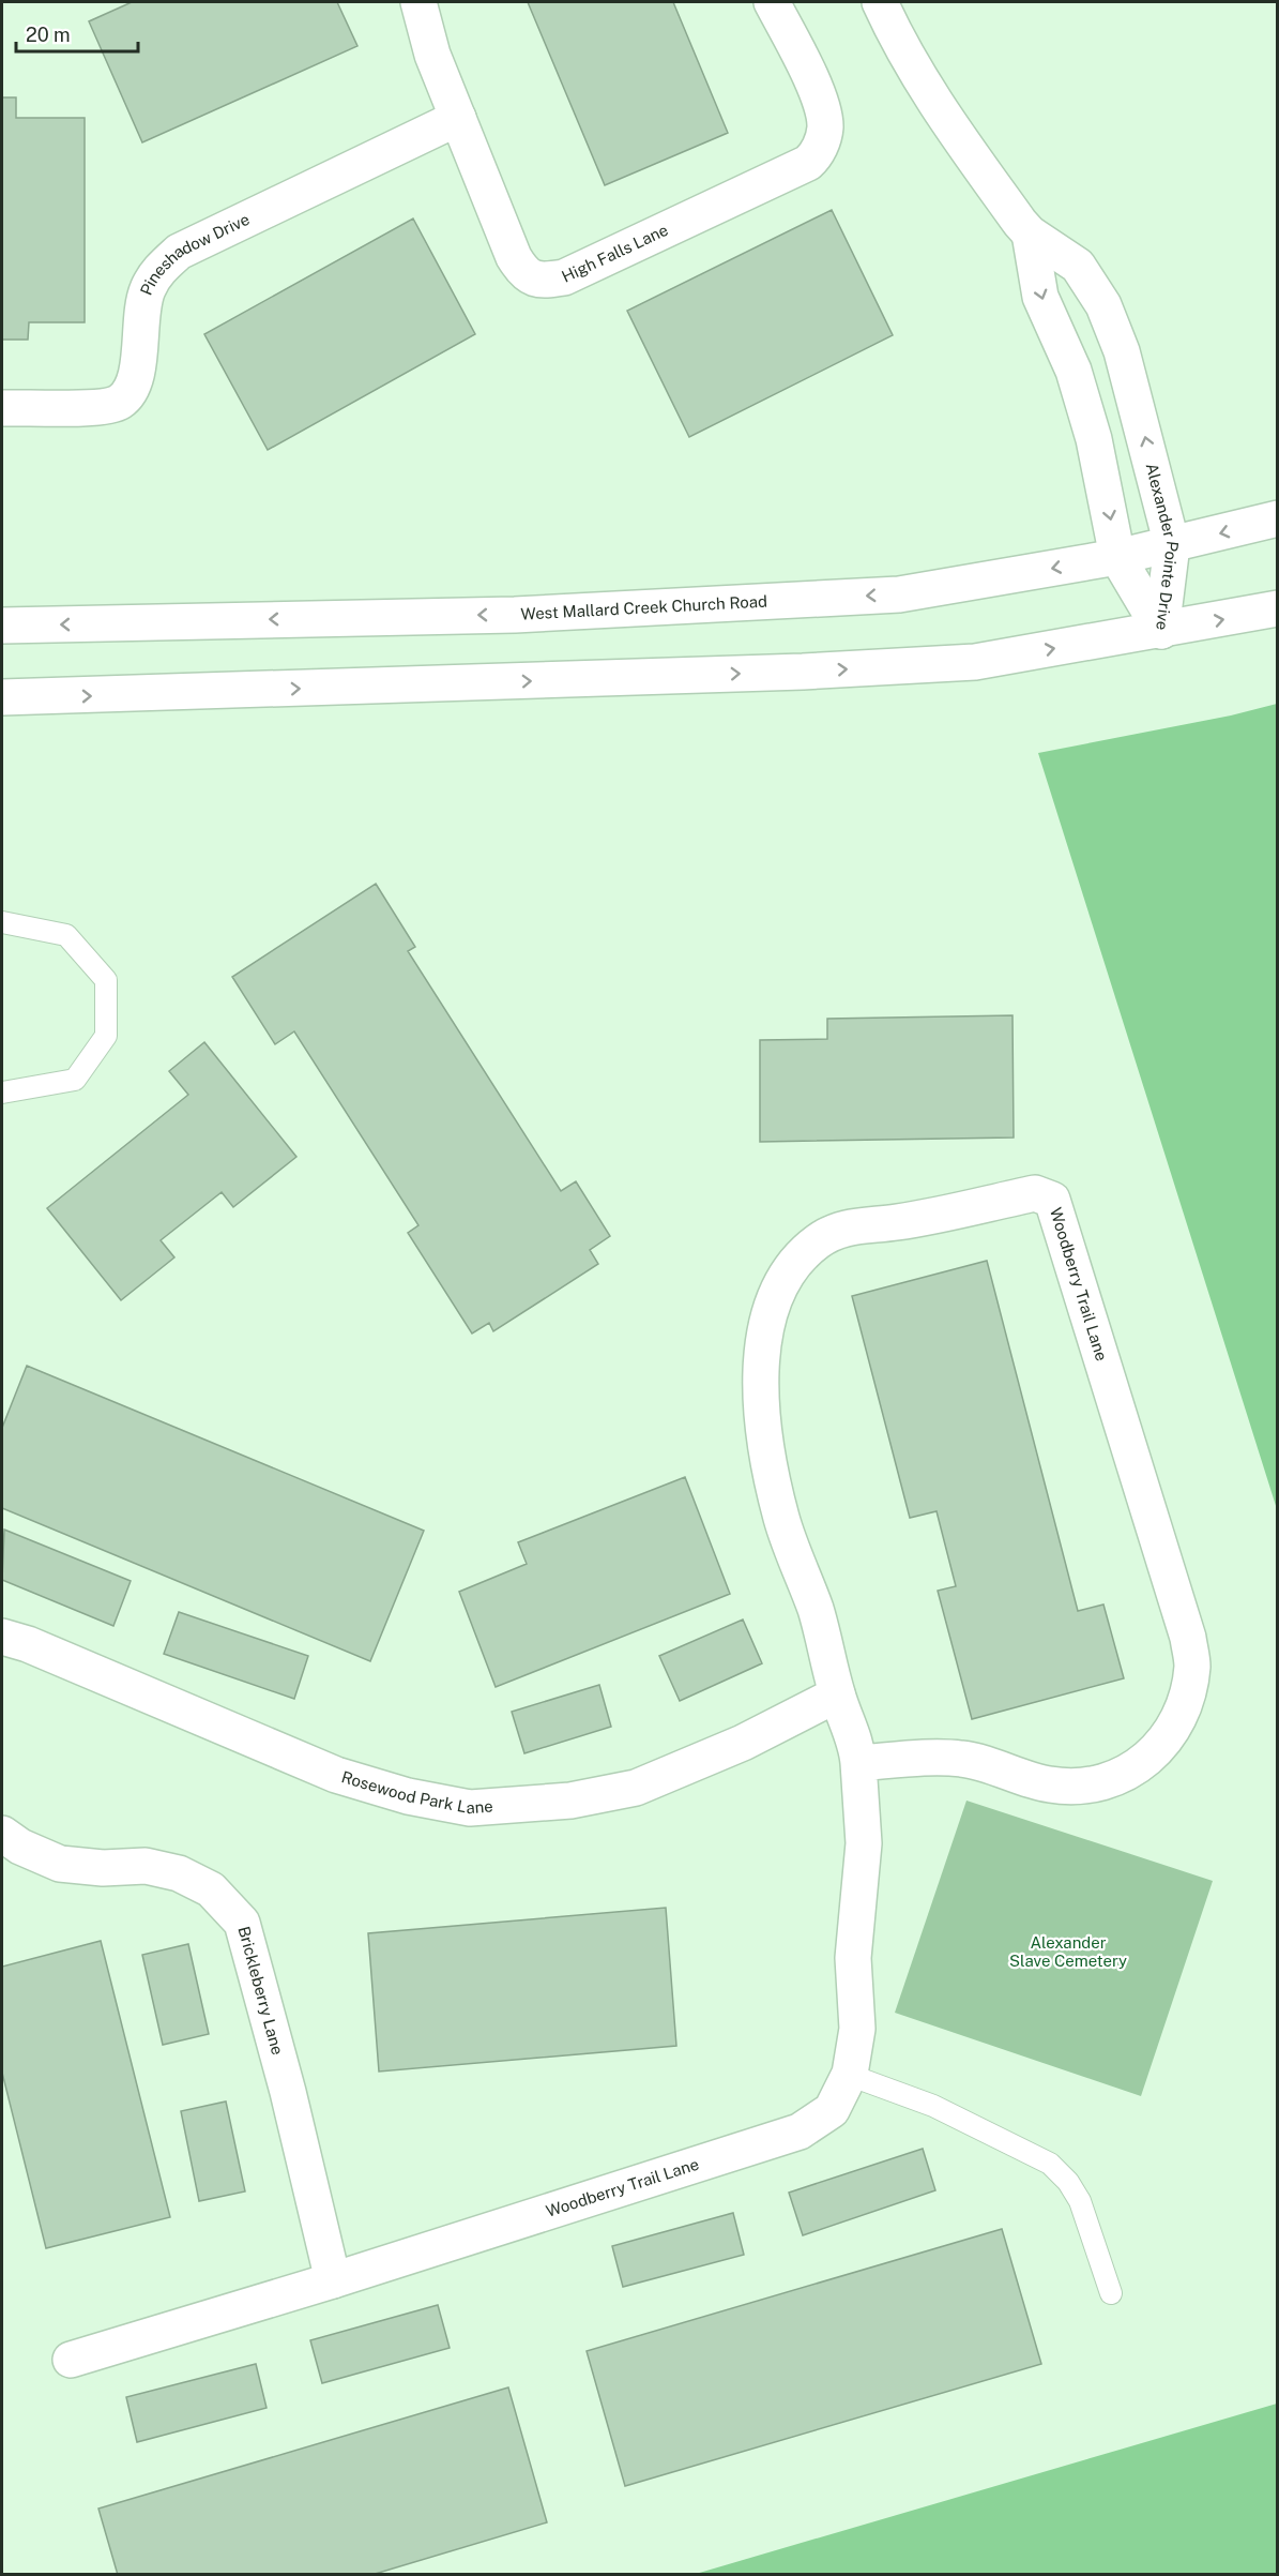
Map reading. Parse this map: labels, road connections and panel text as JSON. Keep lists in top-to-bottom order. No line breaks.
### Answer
{"streets":{"street":["High Falls Lane","Pineshadow Drive","Alexander Pointe Drive","West Mallard Creek Church Road","Woodberry Trail Lane","Rosewood Park Lane","Brickleberry Lane"]},"crossings":[["High Falls Lane","Pineshadow Drive"],["Alexander Pointe Drive","West Mallard Creek Church Road"],["Woodberry Trail Lane","Rosewood Park Lane"],["Woodberry Trail Lane","Brickleberry Lane"]],"parks":["Alexander Slave Cemetery"],"scale_bar":"20 m"}
